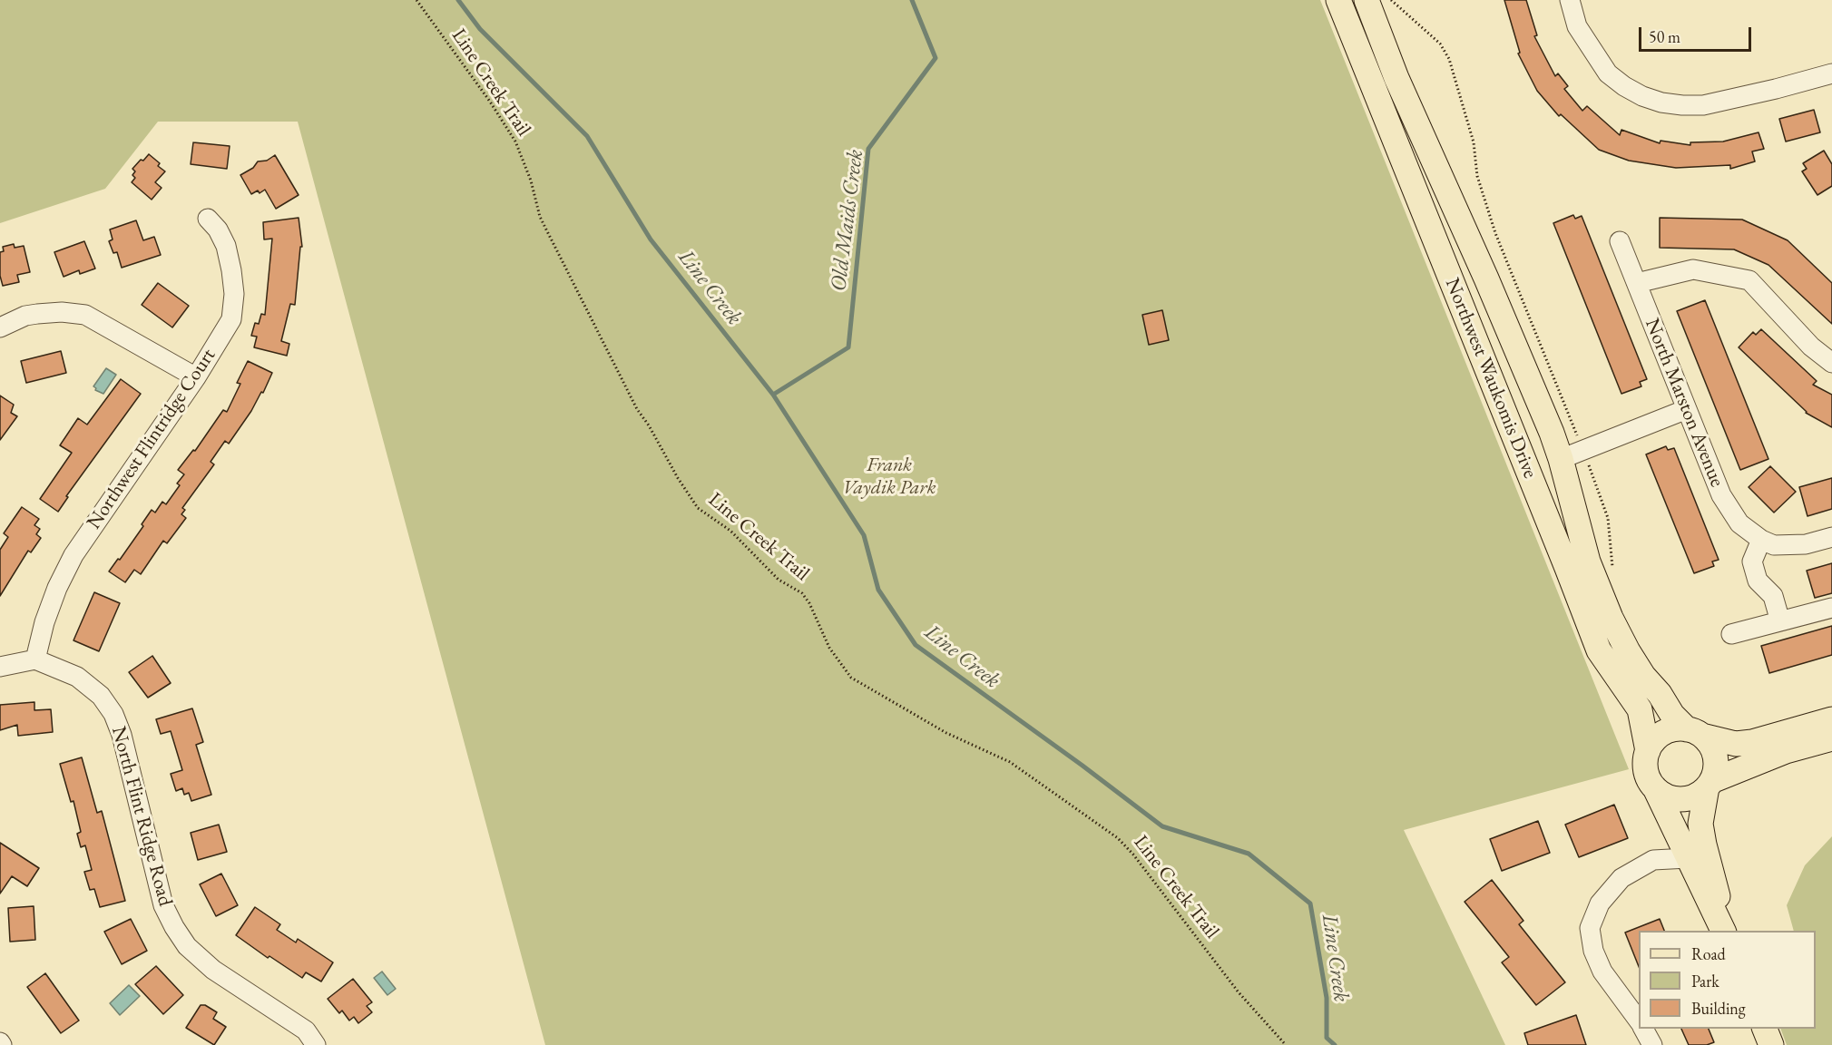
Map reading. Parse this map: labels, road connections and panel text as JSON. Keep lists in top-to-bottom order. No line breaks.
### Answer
{"streets":{"main road":["Northwest Waukomis Drive"],"street":["North Marston Avenue","Northwest Flintridge Court","North Flint Ridge Road"],"path":["Line Creek Trail"]},"crossings":[["Northwest Flintridge Court","North Flint Ridge Road"]],"water":["Old Maids Creek","Line Creek"],"parks":["Frank Vaydik Park"],"legend":["Road","Park","Building"],"scale_bar":"50 m"}
